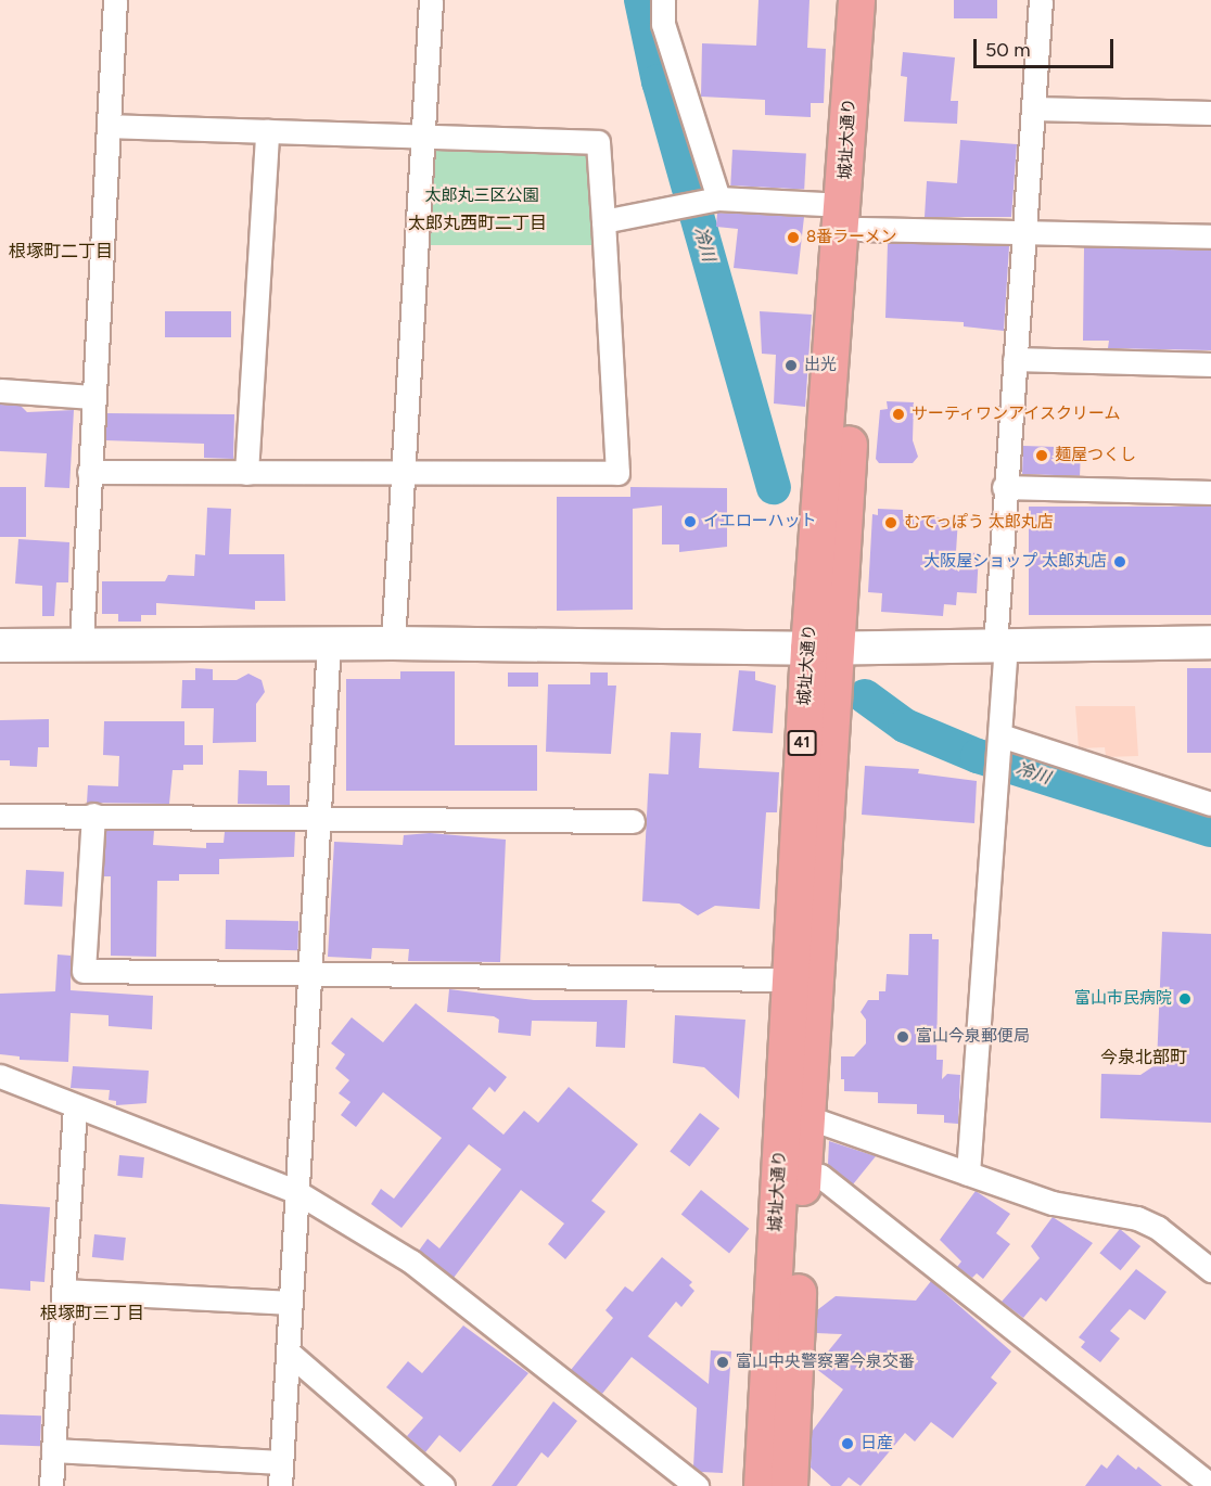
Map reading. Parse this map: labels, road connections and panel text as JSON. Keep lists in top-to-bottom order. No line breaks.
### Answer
{"streets":{"highway":["城址大通り","41"]},"districts":["太郎丸西町二丁目","根塚町二丁目","今泉北部町","根塚町三丁目"],"water":["冷川"],"parks":["太郎丸三区公園"],"places":["8番ラーメン","出光","サーティワンアイスクリーム","麺屋つくし","イエローハット","むてっぽう 太郎丸店","大阪屋ショップ 太郎丸店","富山市民病院","富山今泉郵便局","富山中央警察署今泉交番","日産"],"scale_bar":"50 m"}
